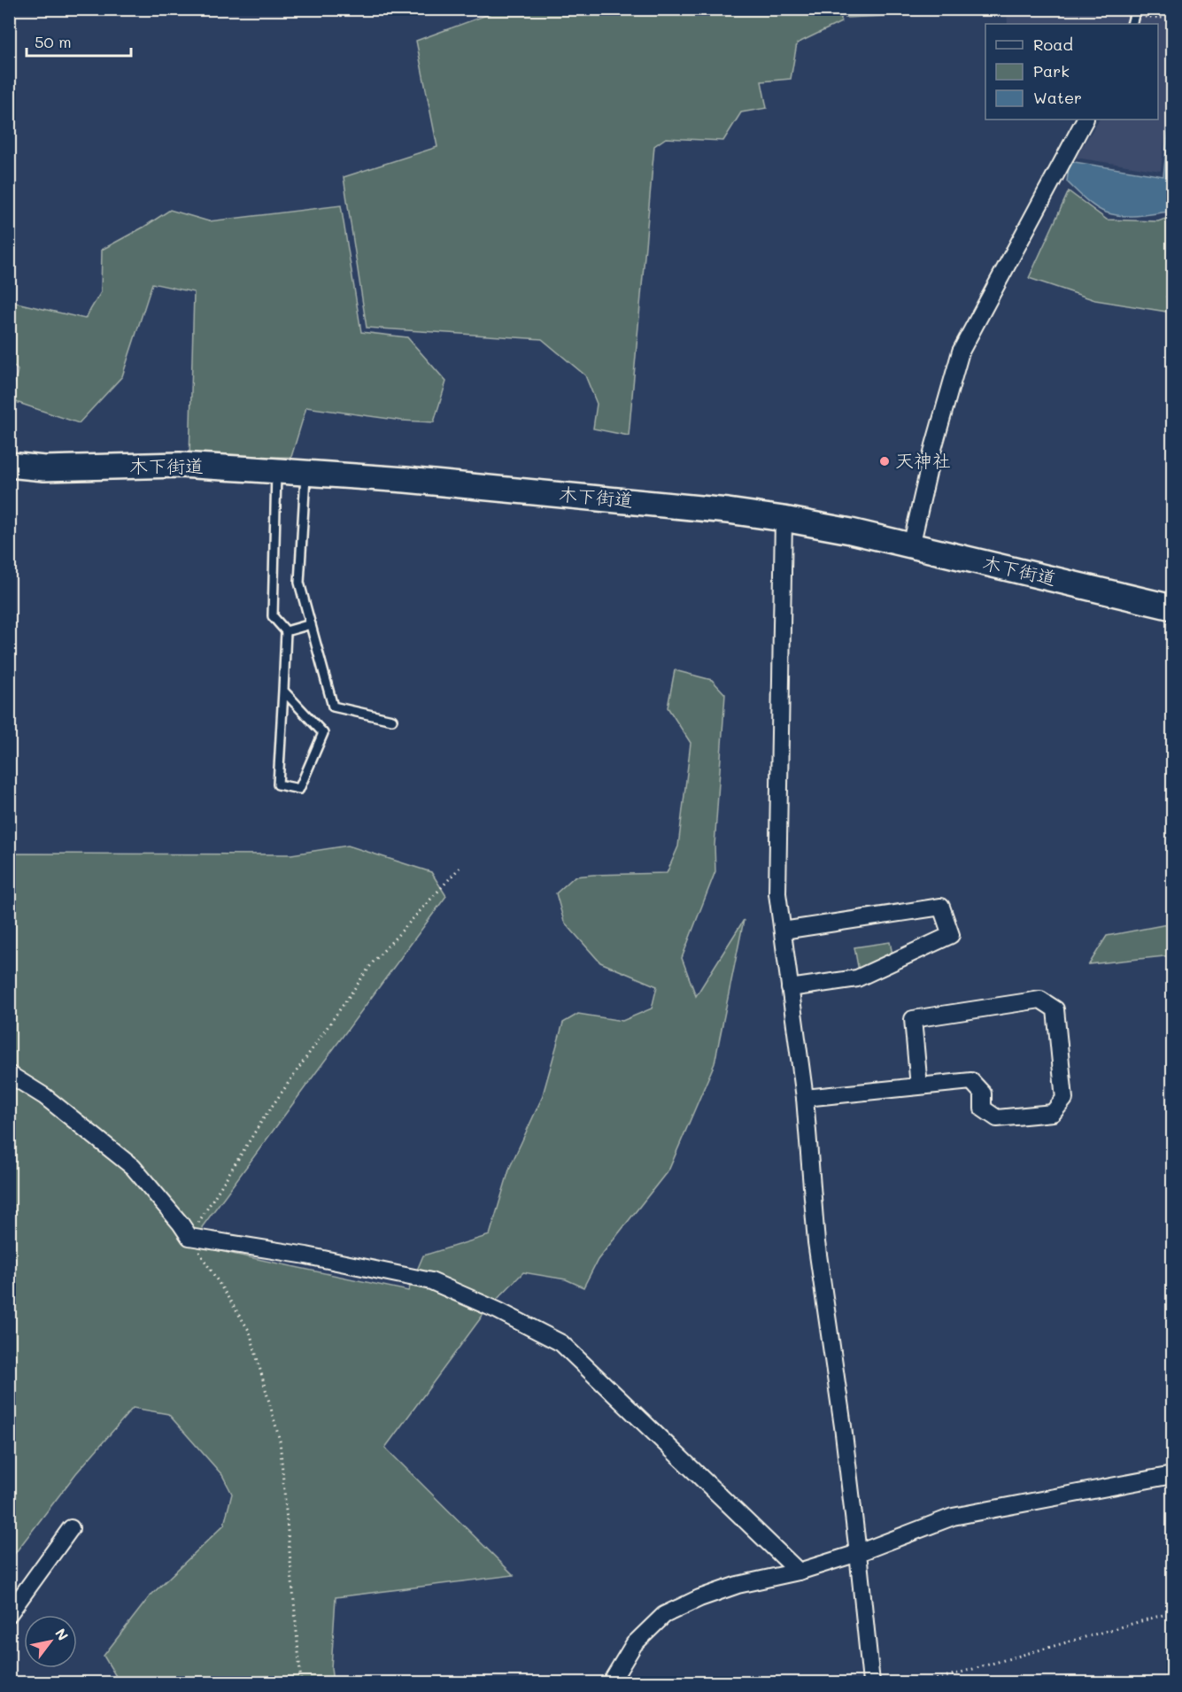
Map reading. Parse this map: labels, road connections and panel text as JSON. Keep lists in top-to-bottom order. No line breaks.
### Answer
{"streets":{"main road":["木下街道"]},"places":["天神社"],"legend":["Road","Park","Water"],"scale_bar":"50 m","north":"top right"}
